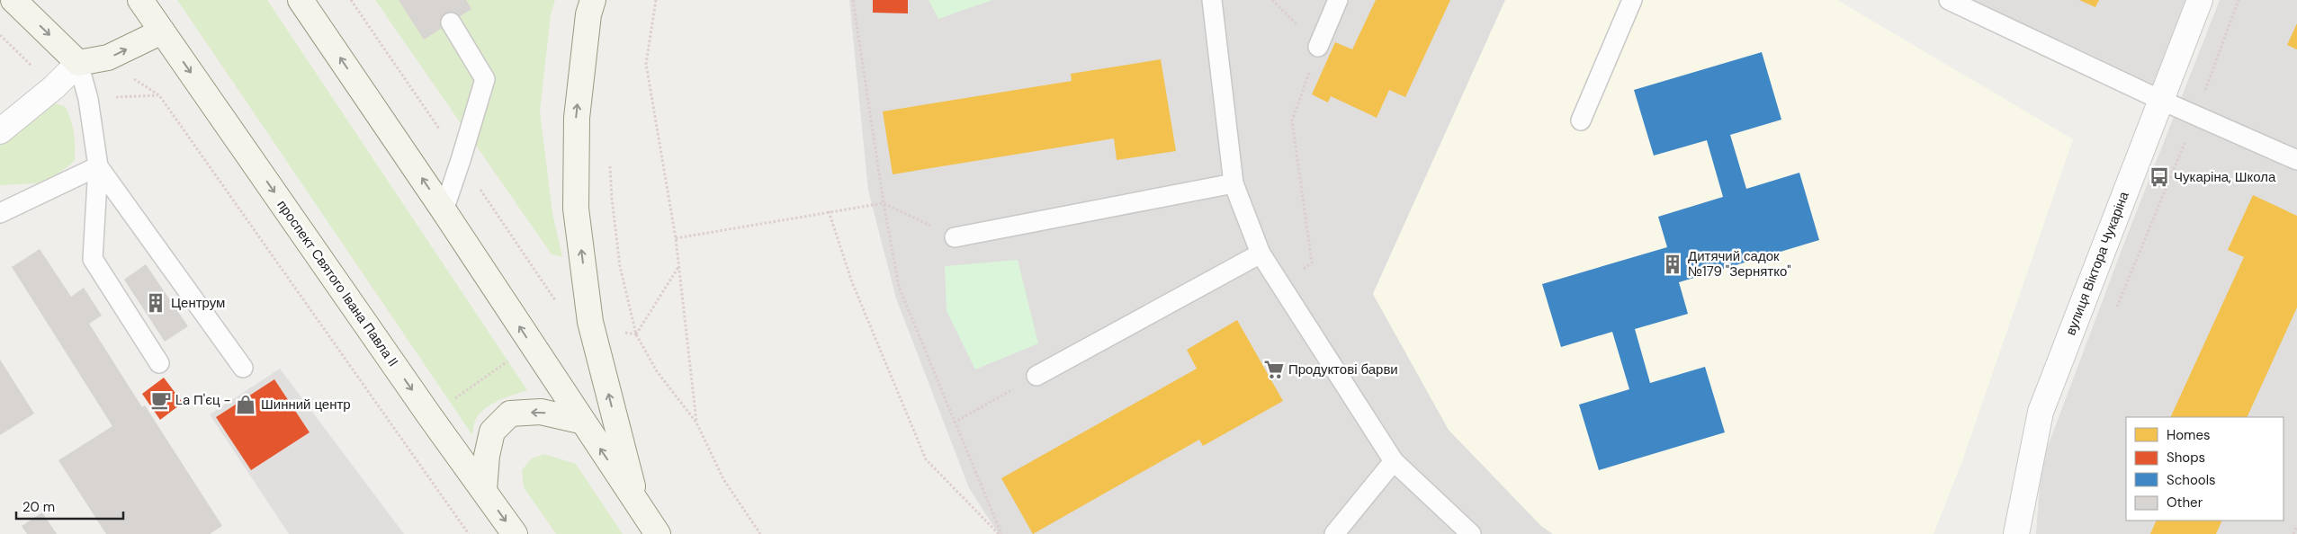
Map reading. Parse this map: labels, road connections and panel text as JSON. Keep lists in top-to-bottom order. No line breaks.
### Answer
{"streets":{"main road":["проспект Святого Івана Павла II"],"street":["вулиця Віктора Чукаріна"]},"places":{"bus stop":["Чукаріна, Школа"],"building":["Дитячий садок №179 \"Зернятко\"","Центрум"],"supermarket":["Продуктові барви"],"cafe":["La П'єц -"],"shop":["Шинний центр"]},"legend":["Homes","Shops","Schools","Other"],"scale_bar":"20 m"}
